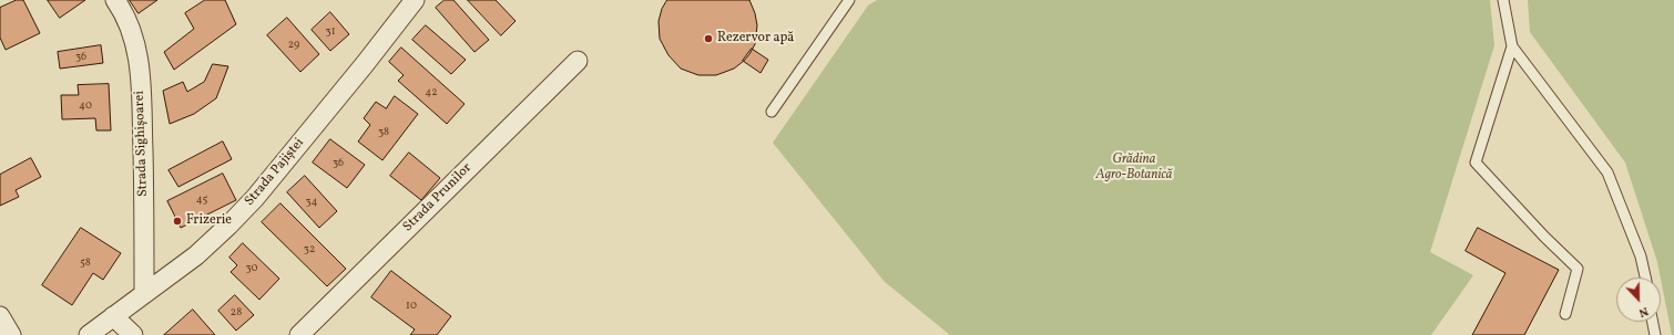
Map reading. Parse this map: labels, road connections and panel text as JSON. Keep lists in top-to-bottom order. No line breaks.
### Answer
{"streets":{"street":["Strada Sighișoarei","Strada Pajiștei","Strada Prunilor"]},"crossings":[["Strada Sighișoarei","Strada Pajiștei"]],"parks":["Grădina Agro-Botanică"],"places":["Rezervor apă","Frizerie"],"house_numbers":["31","29","36","42","40","38","36","45","34","32","58","30","10","28"],"north":"bottom"}
